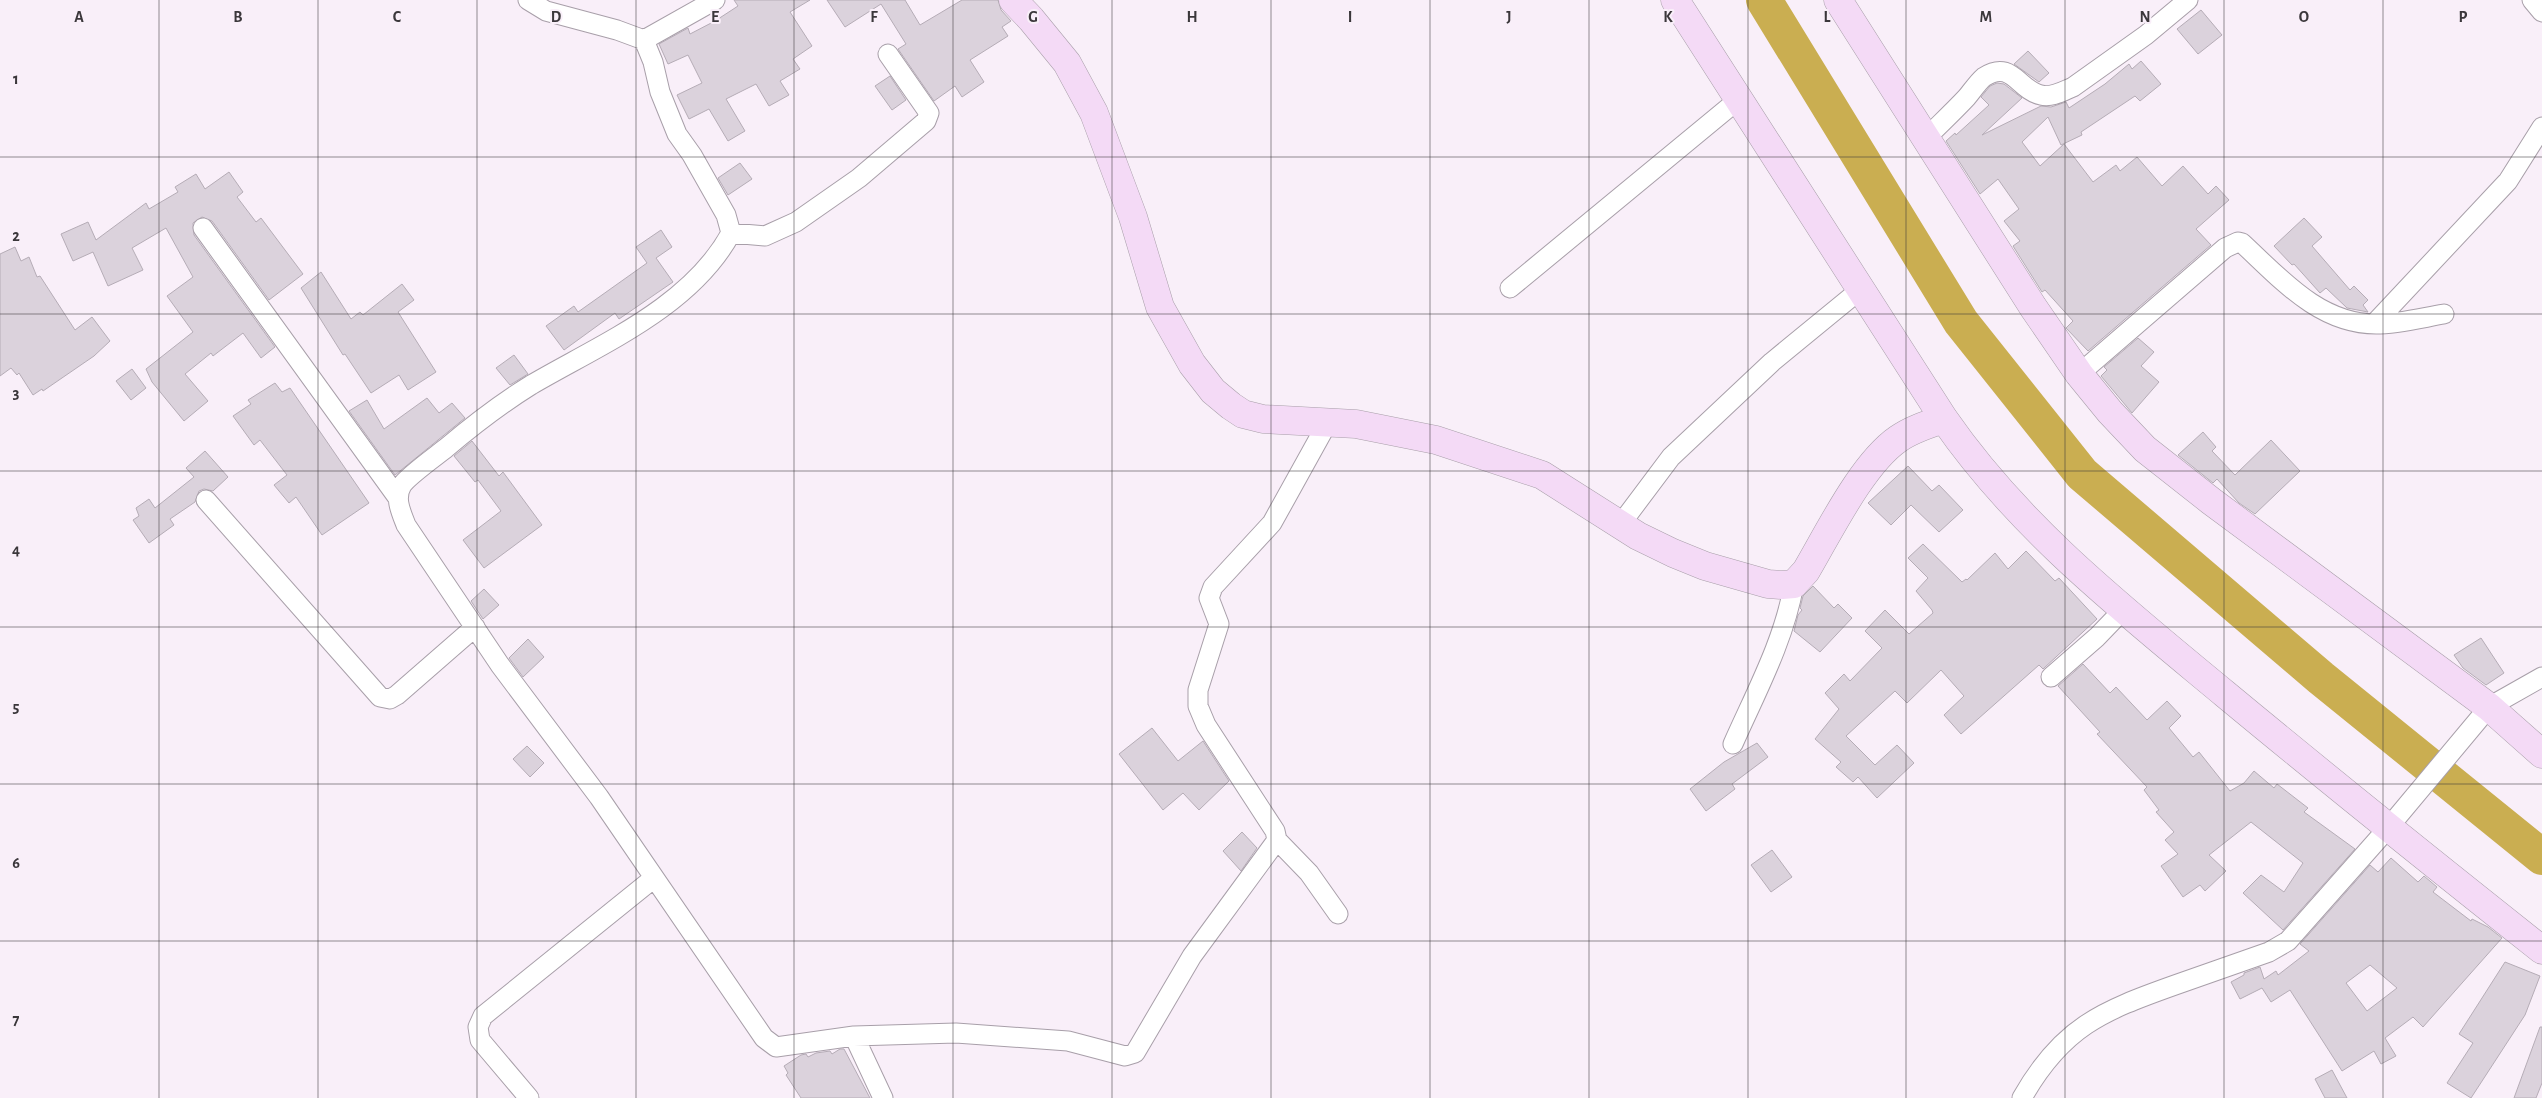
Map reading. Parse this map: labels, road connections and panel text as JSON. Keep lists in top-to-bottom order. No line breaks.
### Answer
{"grid":{"columns":["A","B","C","D","E","F","G","H","I","J","K","L","M","N","O","P"],"rows":["1","2","3","4","5","6","7"]}}
